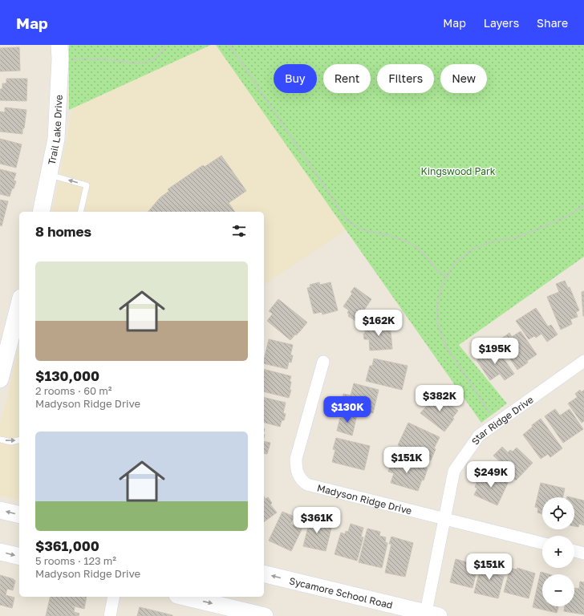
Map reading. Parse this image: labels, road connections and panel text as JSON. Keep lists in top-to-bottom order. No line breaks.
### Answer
{"streets":{"main road":["Trail Lake Drive","Sycamore School Road"],"street":["Star Ridge Drive","Madyson Ridge Drive"]},"crossings":[["Star Ridge Drive","Madyson Ridge Drive"],["Star Ridge Drive","Sycamore School Road"]],"one_way":["Sycamore School Road"],"parks":["Kingswood Park"],"page":{"header":"Map","nav":["Map","Layers","Share"],"chip":["Buy","Rent","Filters","New"],"heading":"8 homes","list":[{"name":"$130,000","note":"2 rooms · 60 m² · Madyson Ridge Drive"},{"name":"$361,000","note":"5 rooms · 123 m² · Madyson Ridge Drive"}],"price":["$162K","$195K","$382K","$130K","$151K","$249K","$361K","$151K"],"map_buttons":["+","−"]}}
